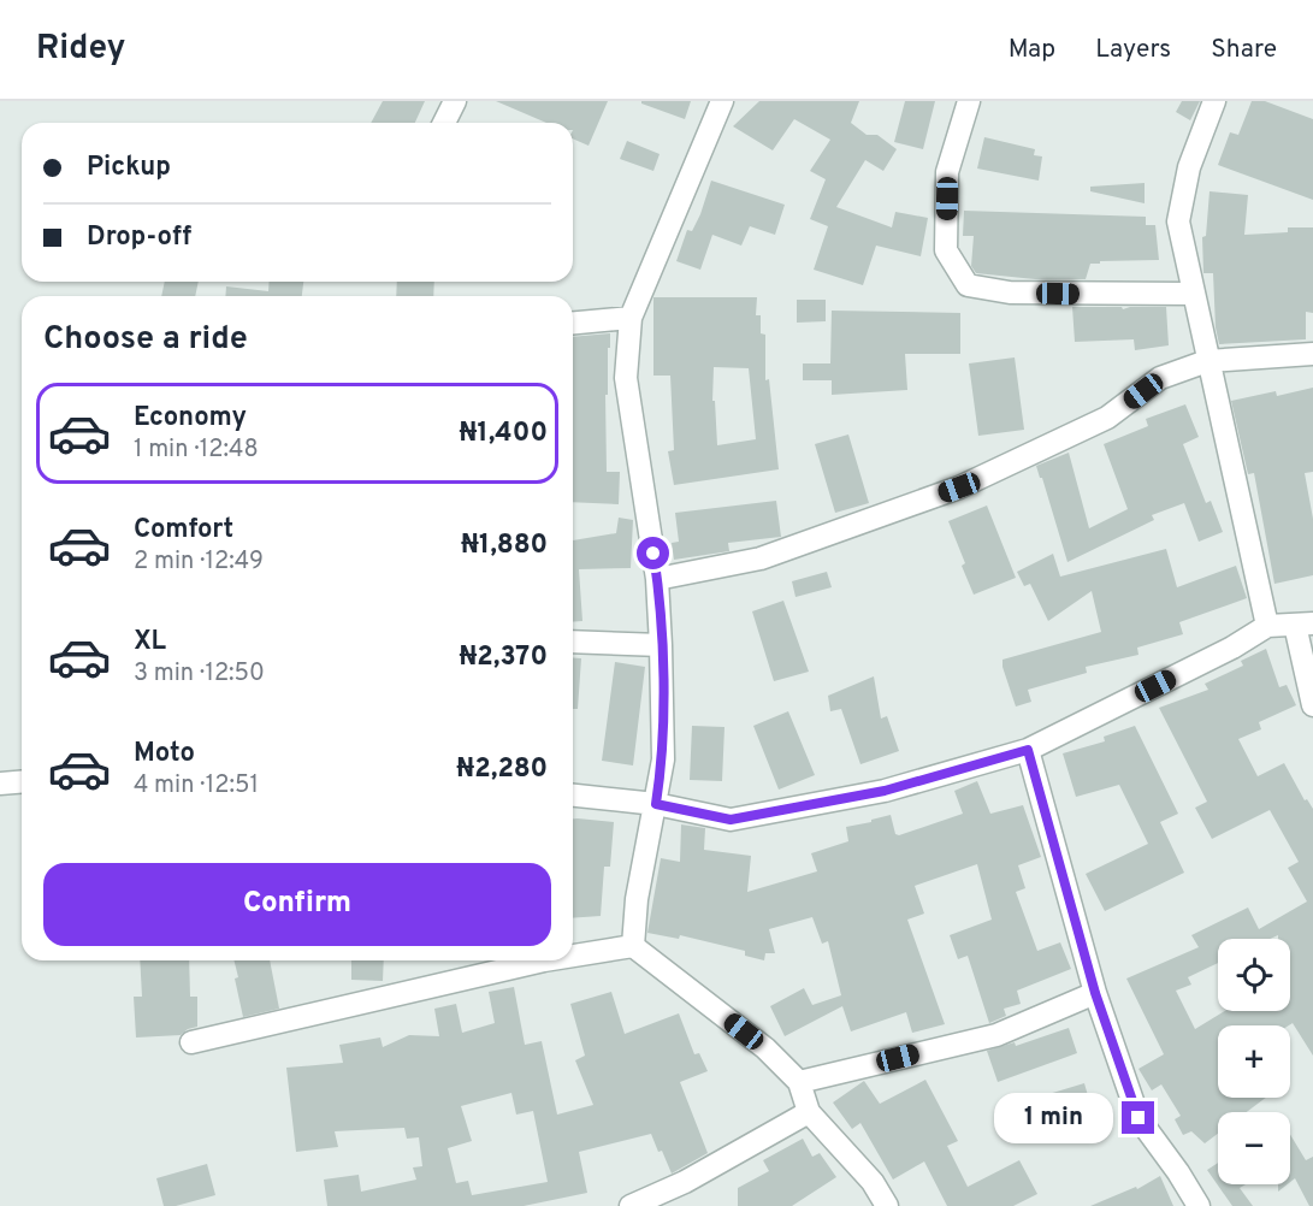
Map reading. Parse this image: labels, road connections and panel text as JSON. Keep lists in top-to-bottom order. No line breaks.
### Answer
{"page":{"header":"Ridey","nav":["Map","Layers","Share"],"banner":["Pickup","Drop-off"],"heading":"Choose a ride","list":[{"name":"Economy","note":"1 min · 12:48","value":"₦1,400"},{"name":"Comfort","note":"2 min · 12:49","value":"₦1,880"},{"name":"XL","note":"3 min · 12:50","value":"₦2,370"},{"name":"Moto","note":"4 min · 12:51","value":"₦2,280"}],"buttons":"Confirm","map_buttons":["+","−"],"bubble":"1 min"}}
